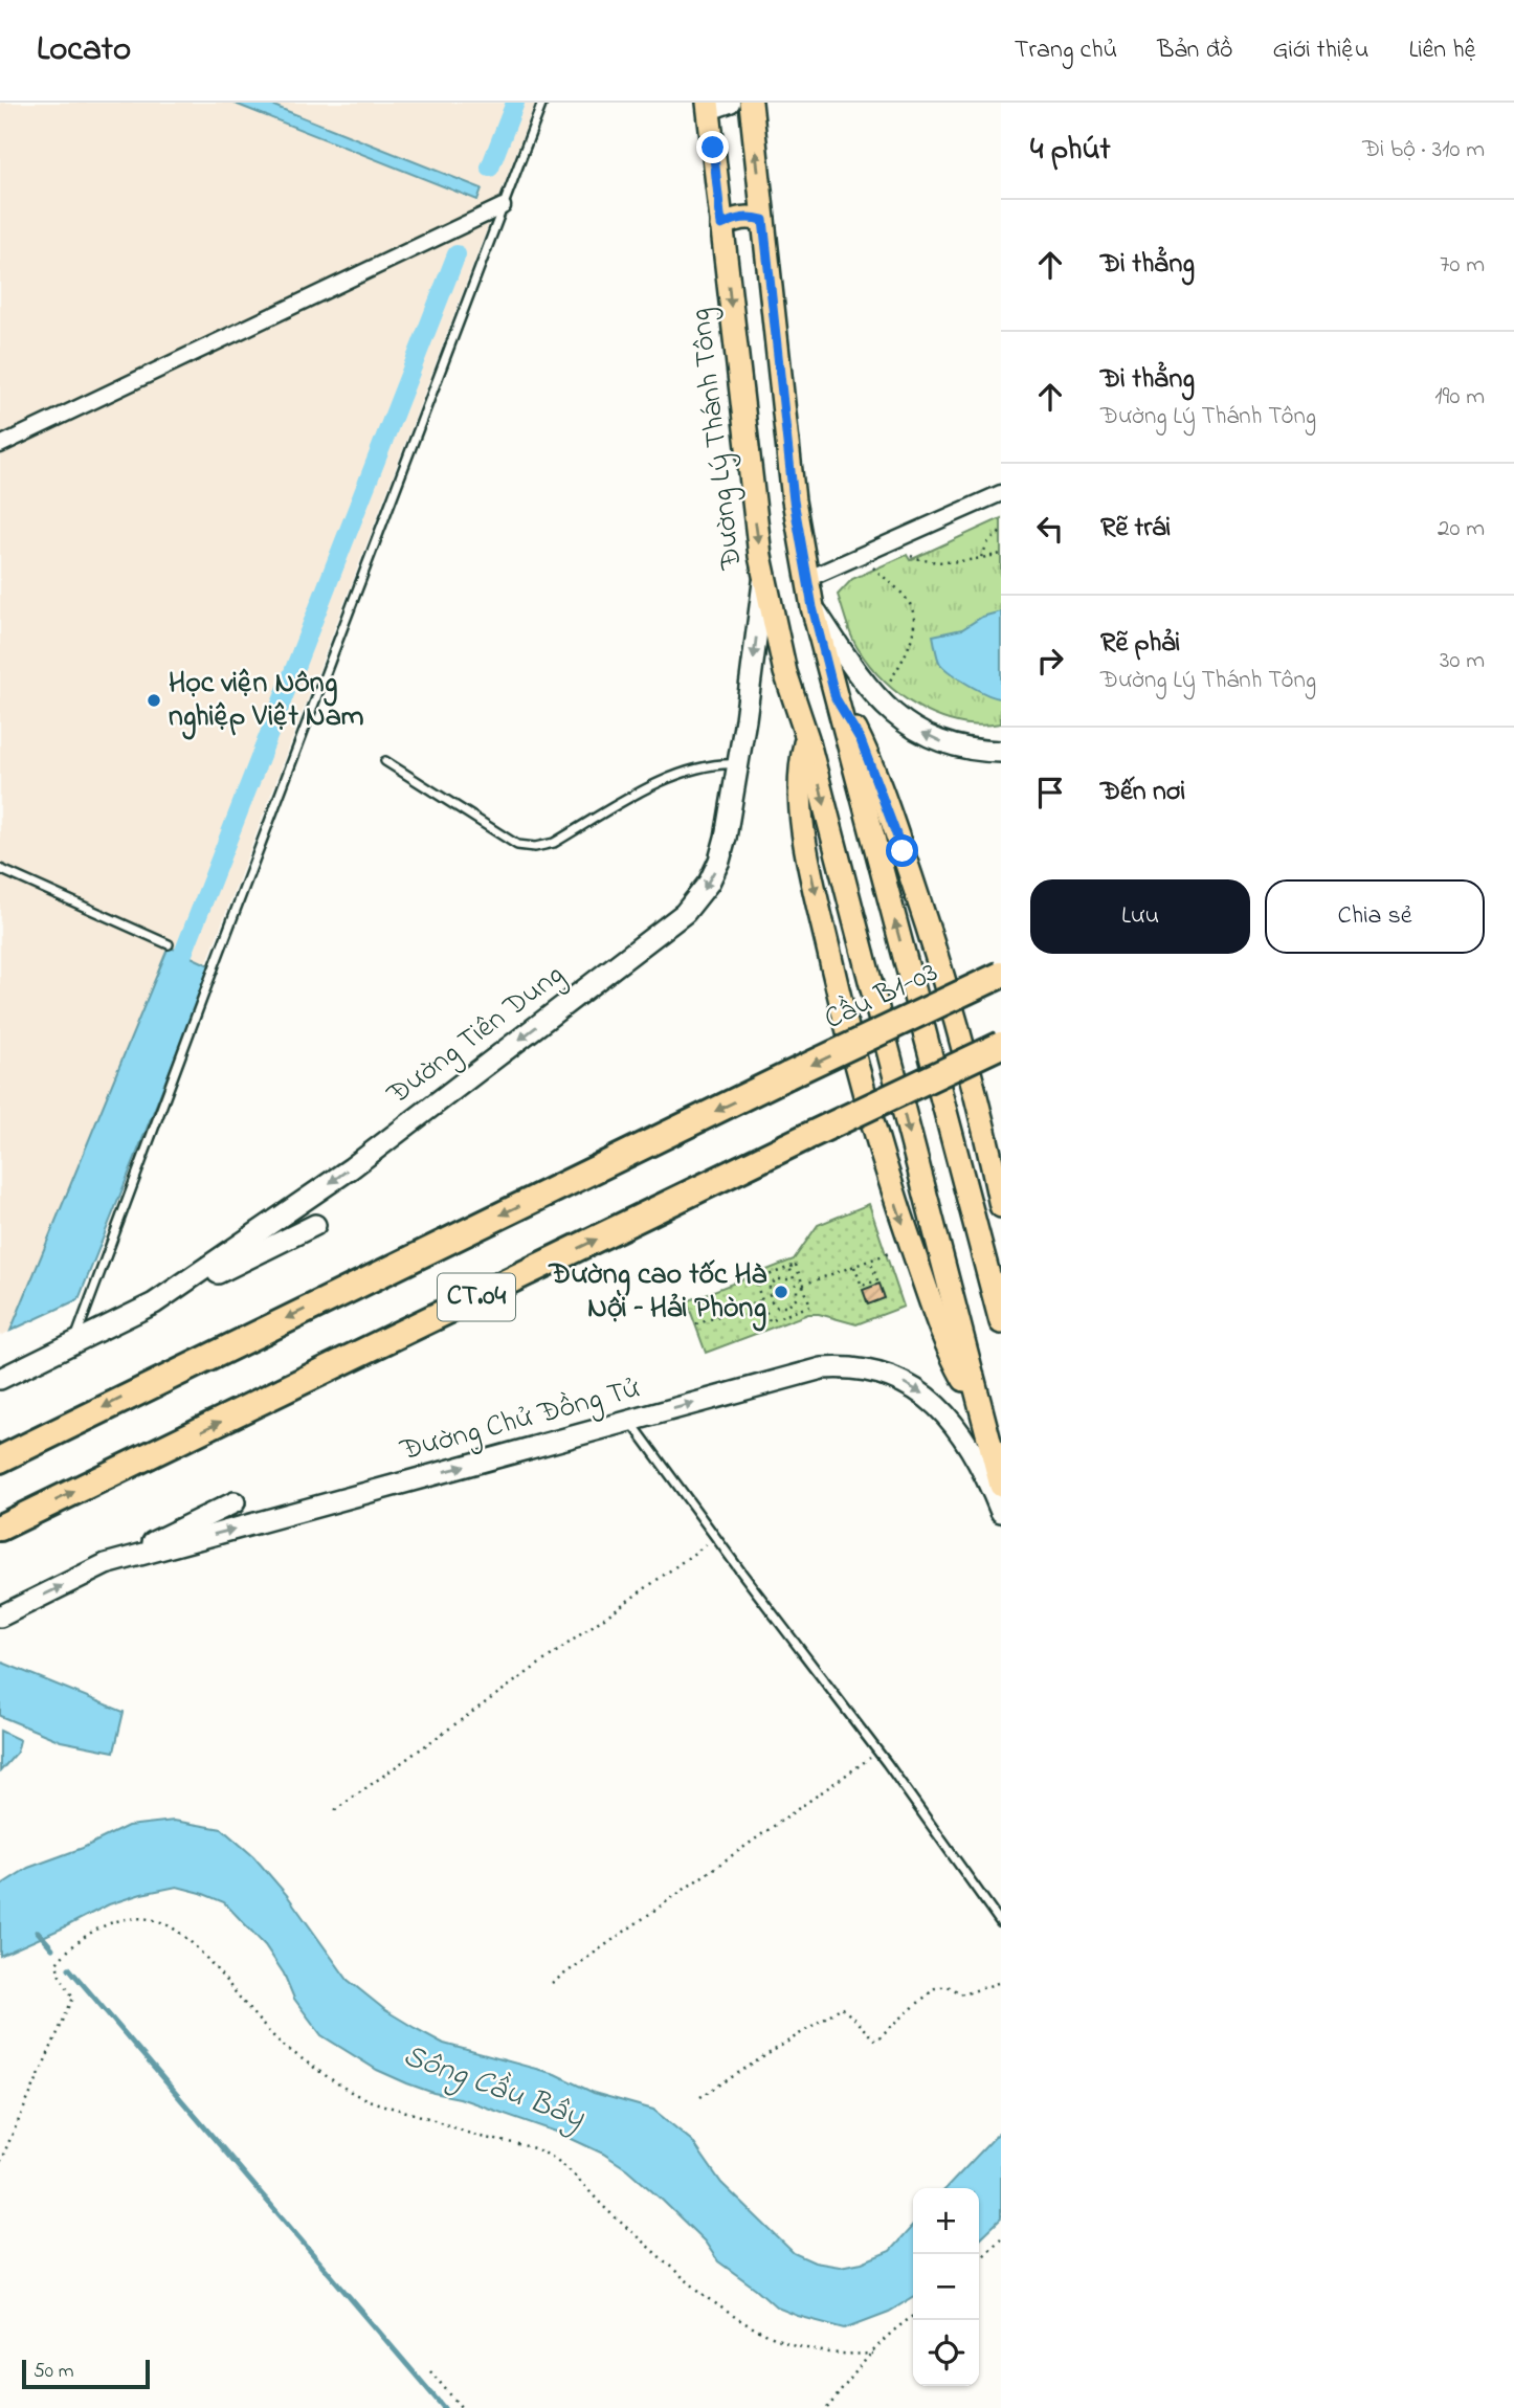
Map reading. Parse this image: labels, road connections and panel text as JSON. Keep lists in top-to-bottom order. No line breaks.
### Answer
{"streets":{"highway":["Cầu B1-03","CT.04"],"main road":["Đường Lý Thánh Tông","Đường Tiên Dung","Đường Chử Đồng Tử"]},"crossings":[["Đường Lý Thánh Tông","Đường Tiên Dung"]],"one_way":["Đường Tiên Dung","Đường Chử Đồng Tử"],"water":["Sông Cầu Bây"],"places":["Học viện Nông nghiệp Việt Nam","Đường cao tốc Hà Nội – Hải Phòng"],"scale_bar":"50 m","page":{"header":"Locato","nav":["Trang chủ","Bản đồ","Giới thiệu","Liên hệ"],"heading":["4 phút","Đi bộ · 310 m"],"list":[["Đi thẳng","70 m"],["Đi thẳng","Đường Lý Thánh Tông","190 m"],["Rẽ trái","20 m"],["Rẽ phải","Đường Lý Thánh Tông","30 m"],"Đến nơi"],"buttons":["Lưu","Chia sẻ"],"map_buttons":["+","−"],"scale":"50 m"}}
